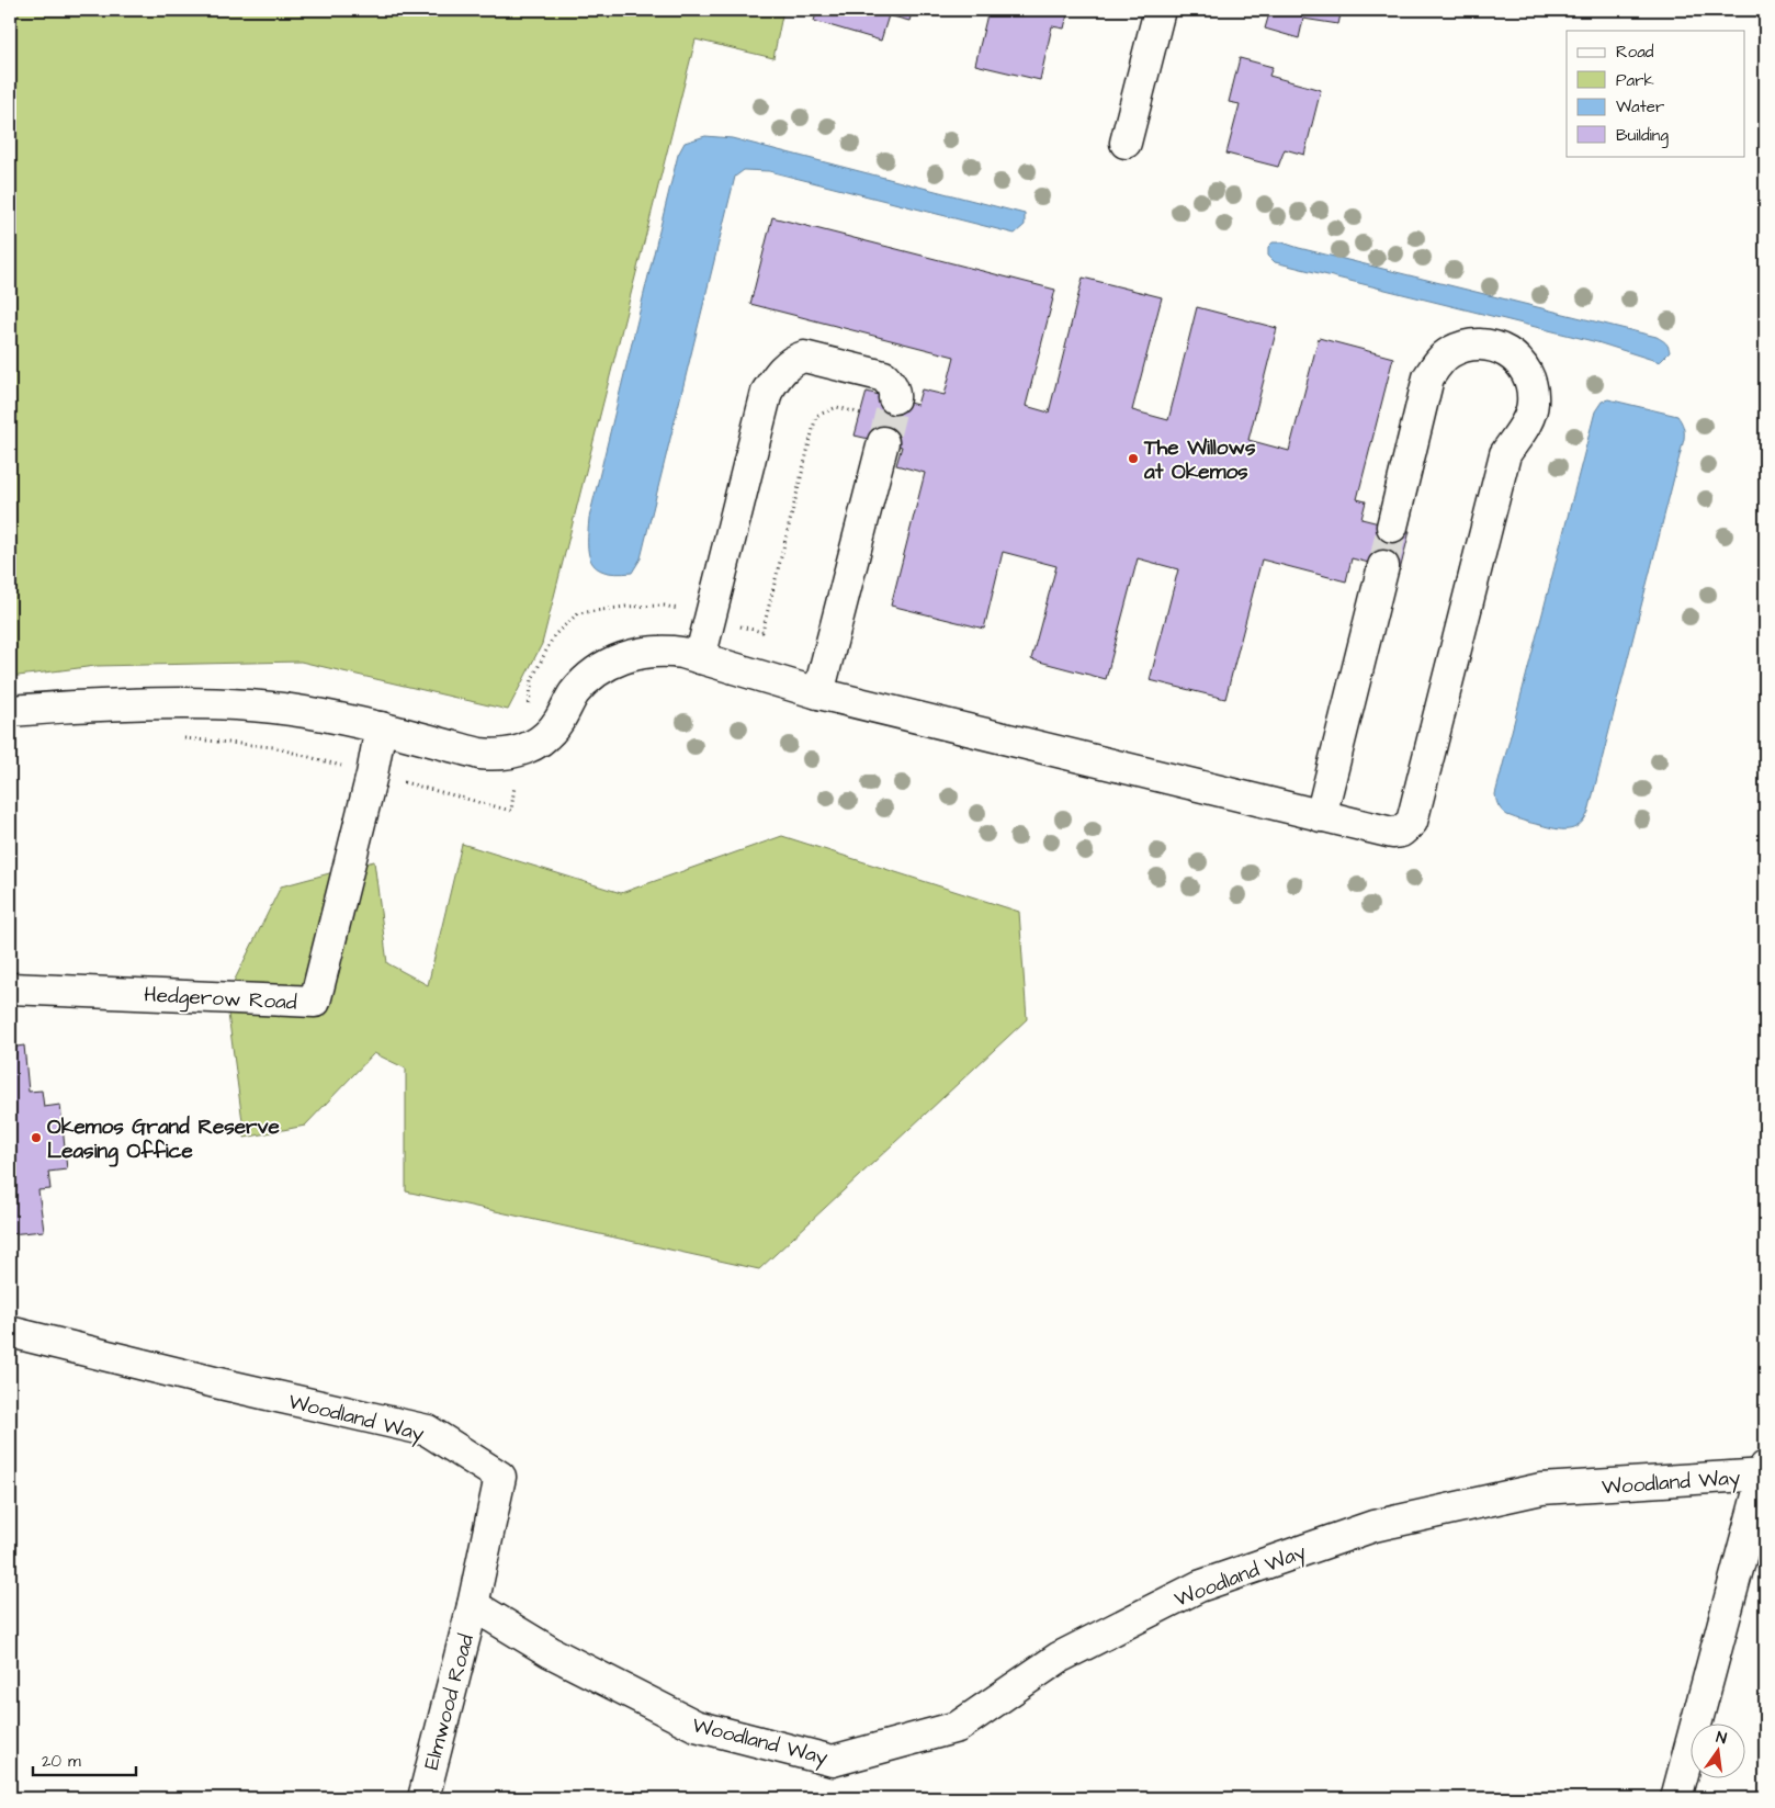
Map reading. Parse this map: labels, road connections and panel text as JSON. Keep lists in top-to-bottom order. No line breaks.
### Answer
{"streets":{"street":["Hedgerow Road","Woodland Way","Elmwood Road"]},"crossings":[["Woodland Way","Elmwood Road"]],"places":["The Willows at Okemos","Okemos Grand Reserve Leasing Office"],"legend":["Road","Park","Water","Building"],"scale_bar":"20 m","north":"top"}
